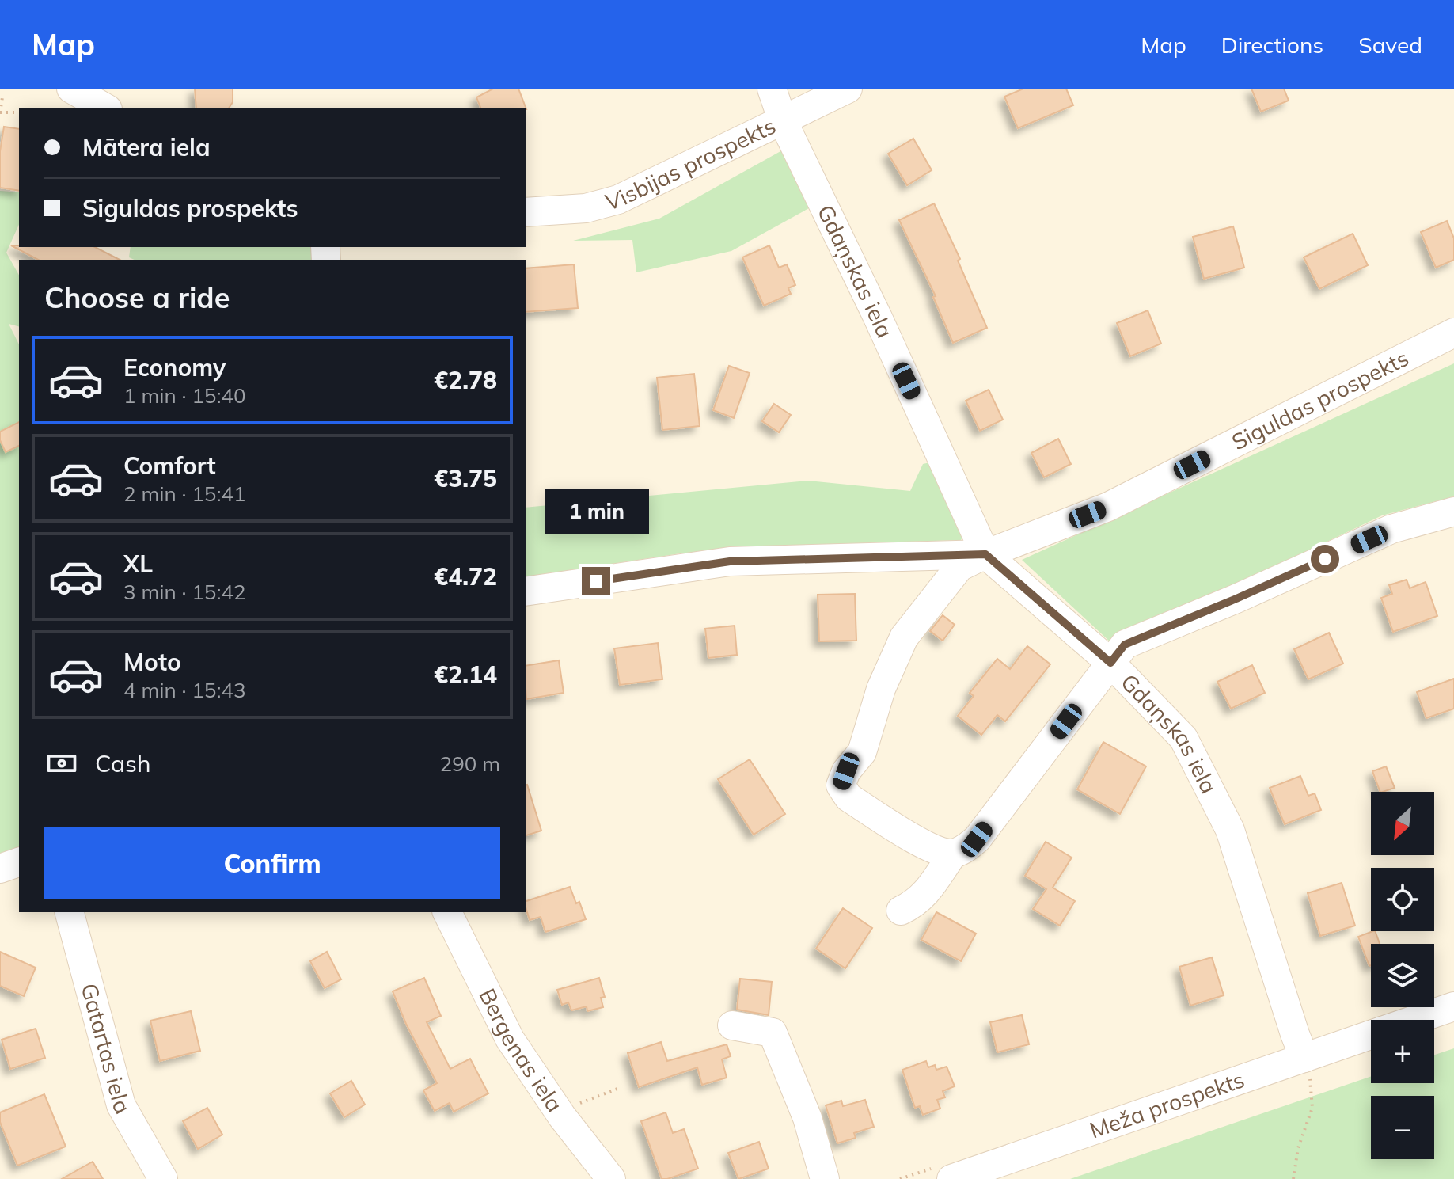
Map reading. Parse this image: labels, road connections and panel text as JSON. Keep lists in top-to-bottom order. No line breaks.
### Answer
{"streets":{"street":["Visbijas prospekts","Gdaņskas iela","Siguldas prospekts","Gatartas iela","Bergenas iela","Meža prospekts"]},"crossings":[["Visbijas prospekts","Gdaņskas iela"],["Gdaņskas iela","Siguldas prospekts"],["Gdaņskas iela","Meža prospekts"]],"north":"bottom left","page":{"header":"Map","nav":["Map","Directions","Saved"],"banner":["Mātera iela","Siguldas prospekts"],"heading":"Choose a ride","list":[{"name":"Economy","note":"1 min · 15:40","value":"€2.78"},{"name":"Comfort","note":"2 min · 15:41","value":"€3.75"},{"name":"XL","note":"3 min · 15:42","value":"€4.72"},{"name":"Moto","note":"4 min · 15:43","value":"€2.14"}],"bubble":"1 min","pay":["Cash","290 m"],"map_buttons":["+","−"],"buttons":"Confirm"}}
